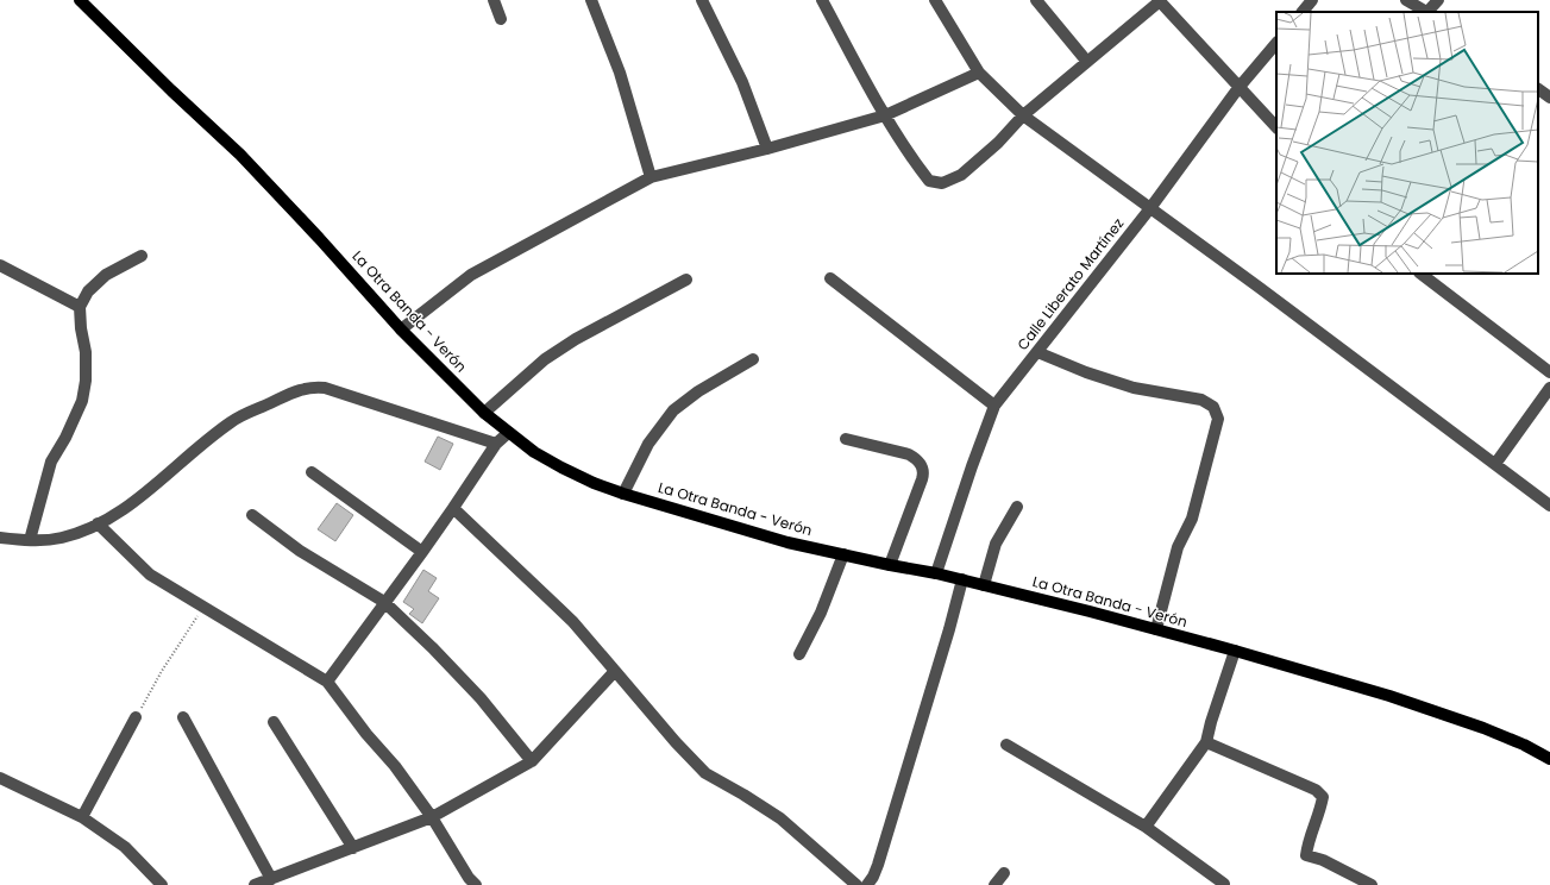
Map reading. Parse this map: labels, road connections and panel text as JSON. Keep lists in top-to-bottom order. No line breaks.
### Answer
{"streets":{"main road":["La Otra Banda - Verón"],"street":["Calle Liberato Martínez"]},"crossings":[["Calle Liberato Martínez","La Otra Banda - Verón"]]}
